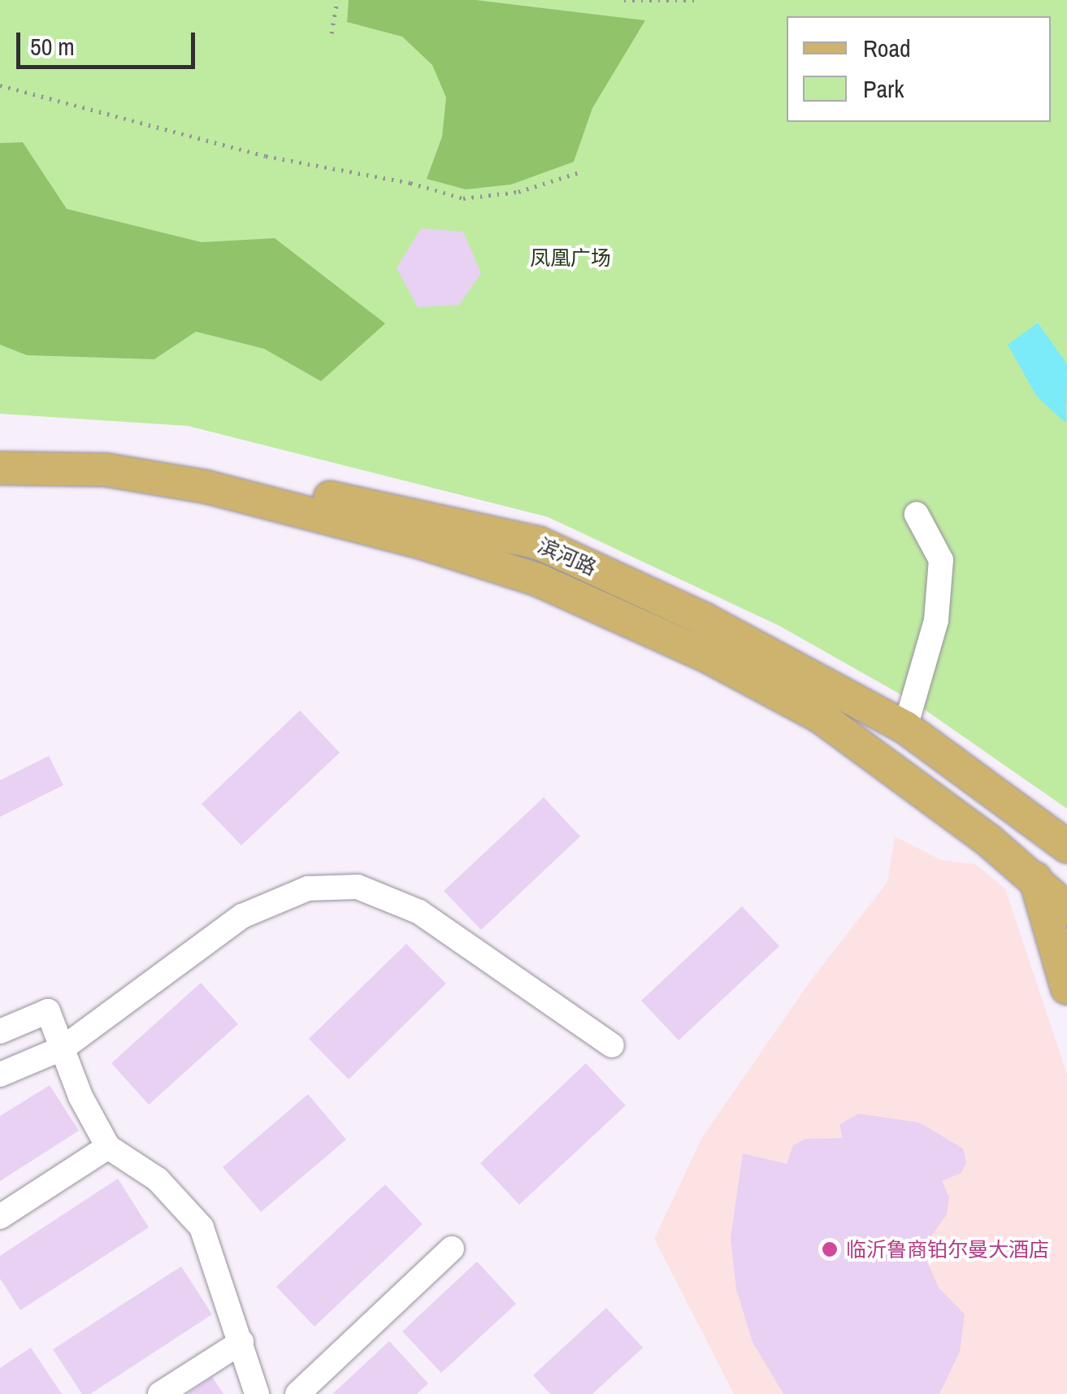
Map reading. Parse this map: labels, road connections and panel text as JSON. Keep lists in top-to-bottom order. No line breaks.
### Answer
{"streets":{"main road":["滨河路"]},"parks":["凤凰广场"],"places":["临沂鲁商铂尔曼大酒店"],"legend":["Road","Park"],"scale_bar":"50 m"}
